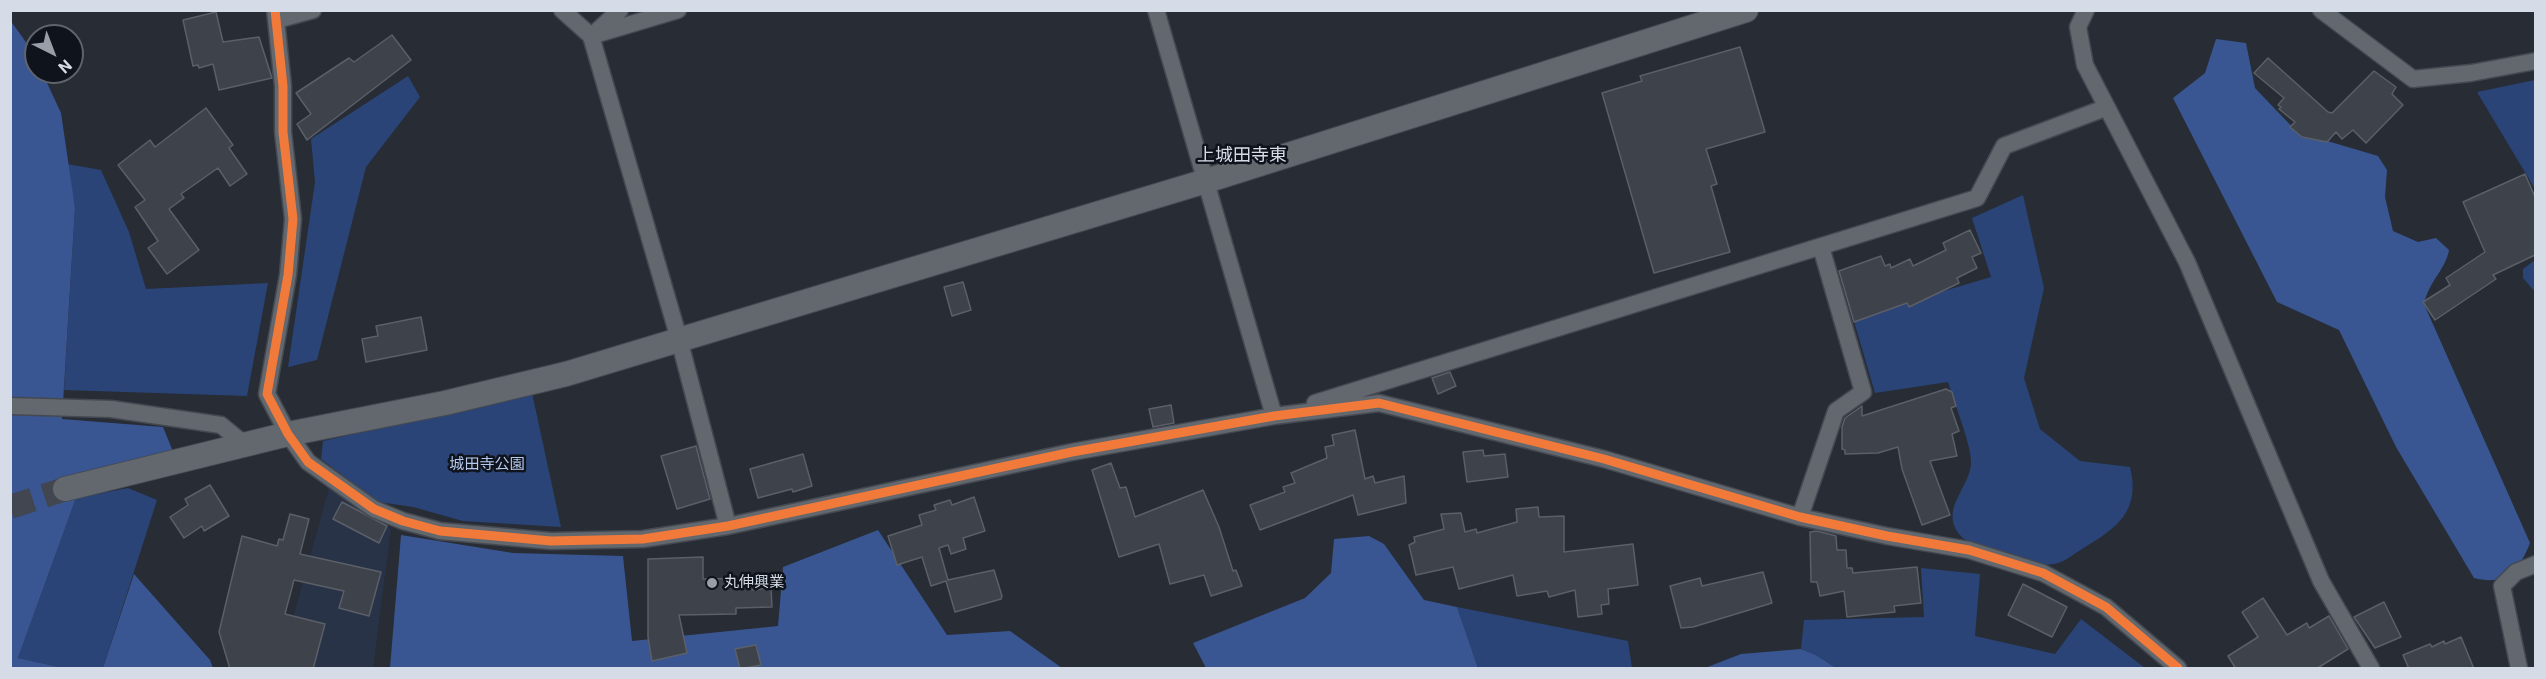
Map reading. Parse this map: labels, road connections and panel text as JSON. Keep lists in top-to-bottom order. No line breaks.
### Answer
{"districts":["上城田寺東"],"parks":["城田寺公園"],"places":["丸伸興業"],"north":"bottom right"}
